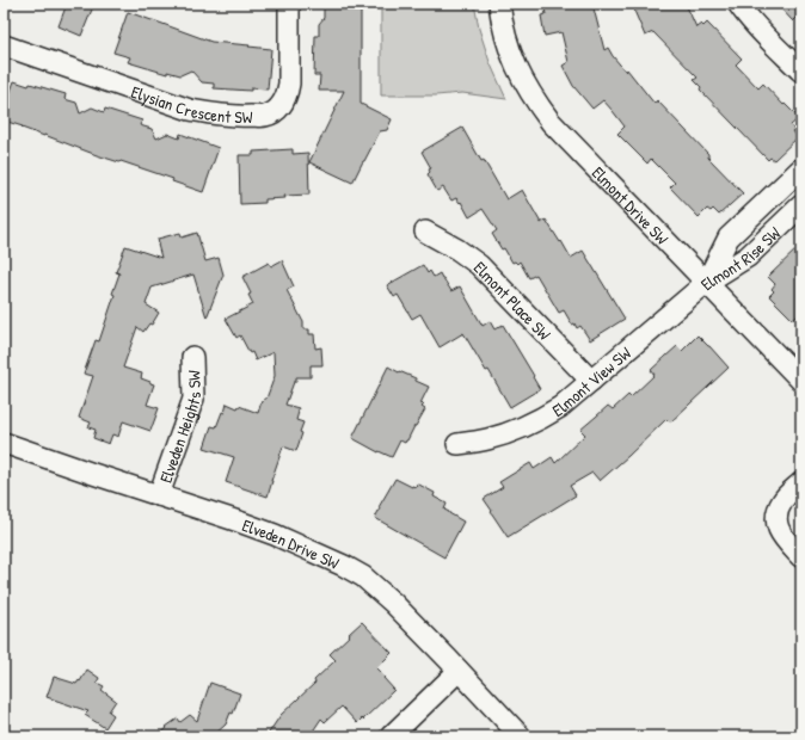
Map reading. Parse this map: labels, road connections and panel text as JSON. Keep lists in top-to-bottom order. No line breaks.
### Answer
{"streets":{"street":["Elysian Crescent SW","Elmont Drive SW","Elmont Rise SW","Elmont Place SW","Elmont View SW","Elveden Heights SW","Elveden Drive SW"]},"crossings":[["Elmont Drive SW","Elmont Rise SW"],["Elmont Drive SW","Elmont View SW"],["Elmont Rise SW","Elmont View SW"],["Elmont Place SW","Elmont View SW"],["Elveden Heights SW","Elveden Drive SW"]]}
